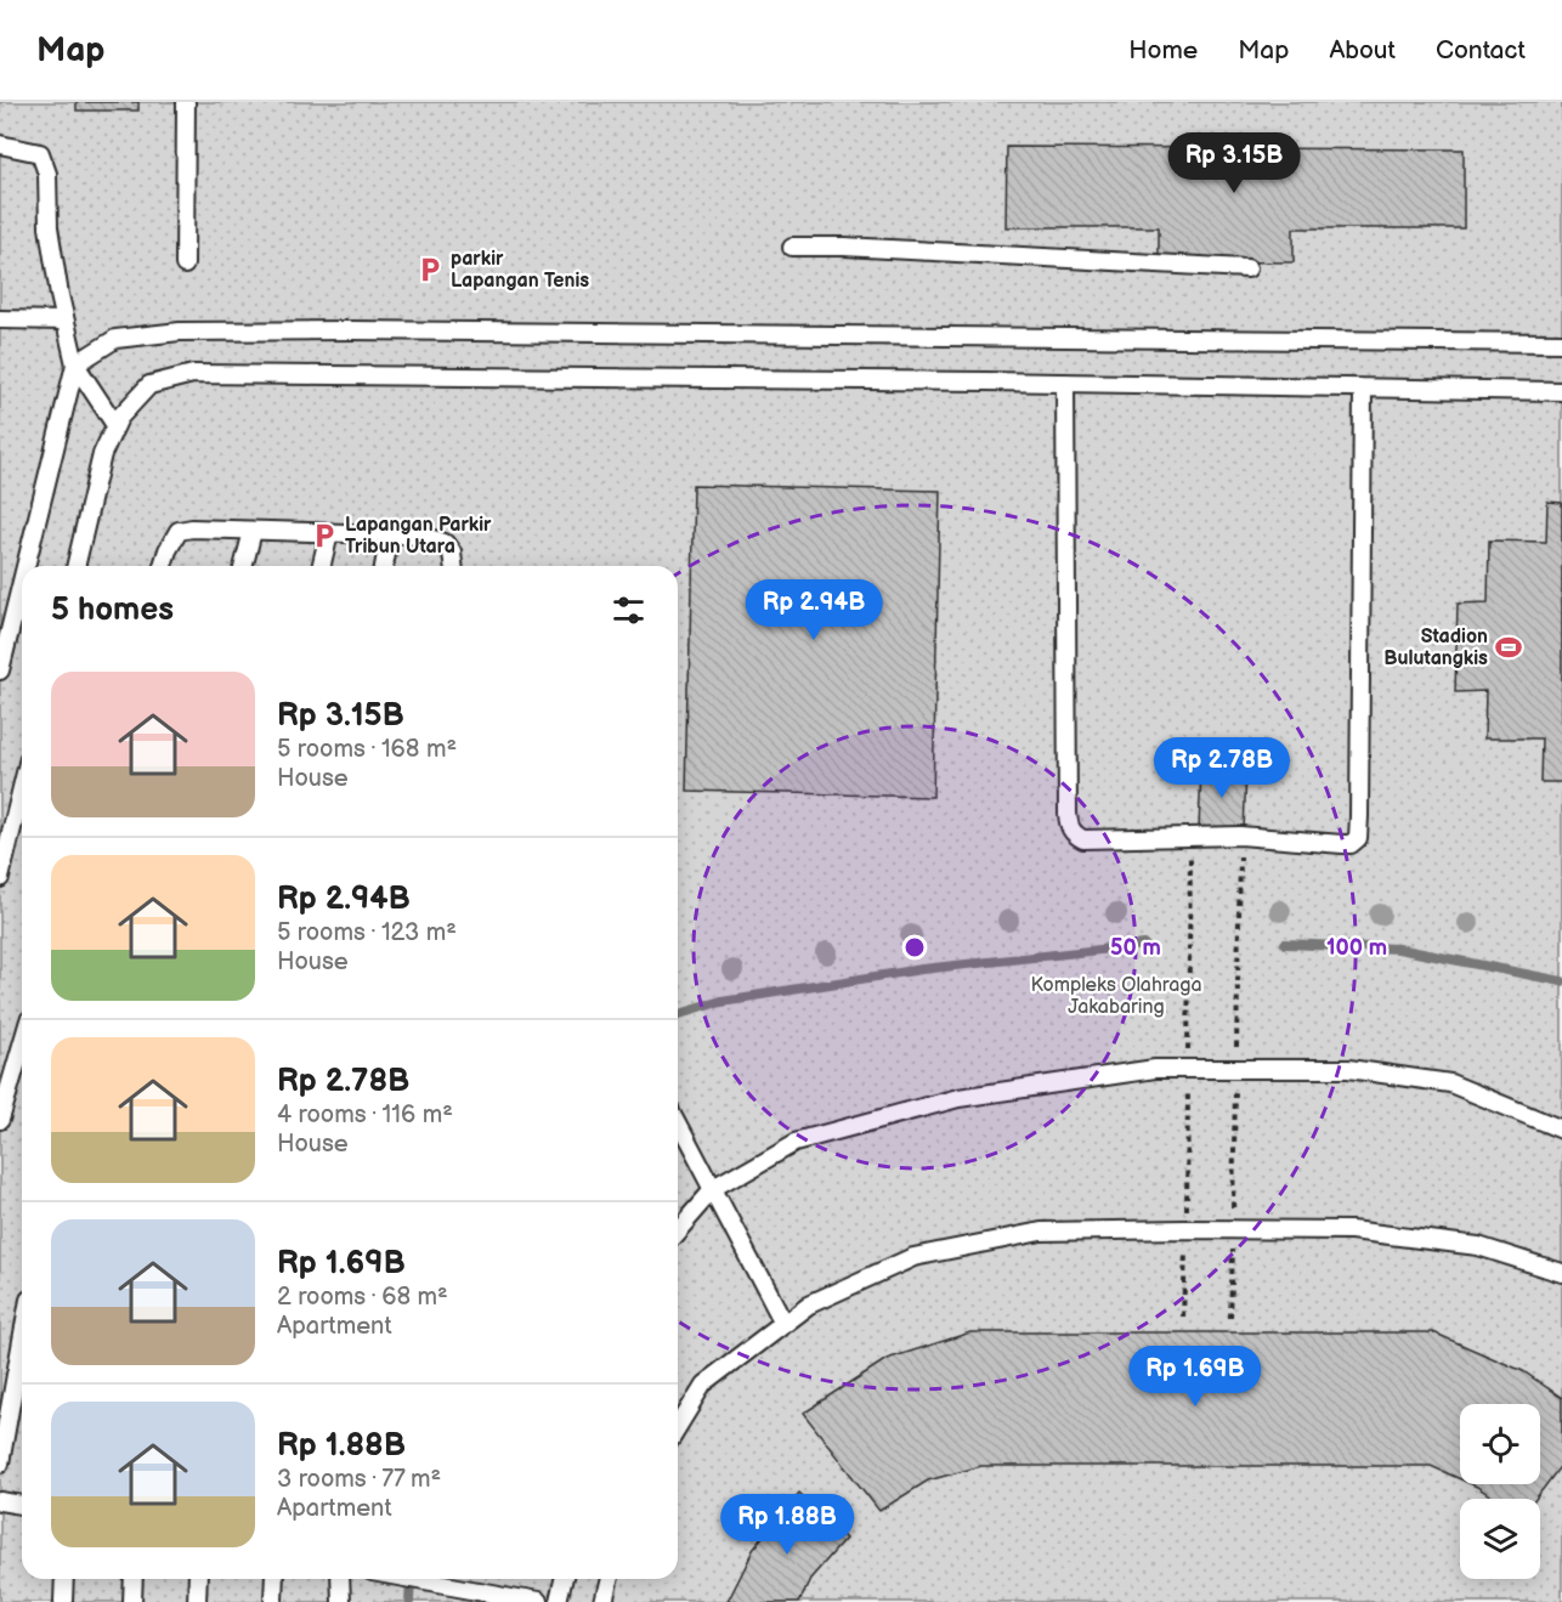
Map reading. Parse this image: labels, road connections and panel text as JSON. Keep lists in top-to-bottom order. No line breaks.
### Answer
{"parks":["Kompleks Olahraga Jakabaring"],"places":{"parking":["parkir Lapangan Tenis","Lapangan Parkir Tribun Utara"],"sports":["Stadion Bulutangkis"]},"page":{"header":"Map","nav":["Home","Map","About","Contact"],"price":["Rp 3.15B","Rp 2.94B","Rp 2.78B","Rp 1.69B","Rp 1.88B"],"heading":"5 homes","list":[{"name":"Rp 3.15B","note":"5 rooms · 168 m² · House"},{"name":"Rp 2.94B","note":"5 rooms · 123 m² · House"},{"name":"Rp 2.78B","note":"4 rooms · 116 m² · House"},{"name":"Rp 1.69B","note":"2 rooms · 68 m² · Apartment"},{"name":"Rp 1.88B","note":"3 rooms · 77 m² · Apartment"}]},"rings":["50 m","100 m"]}
